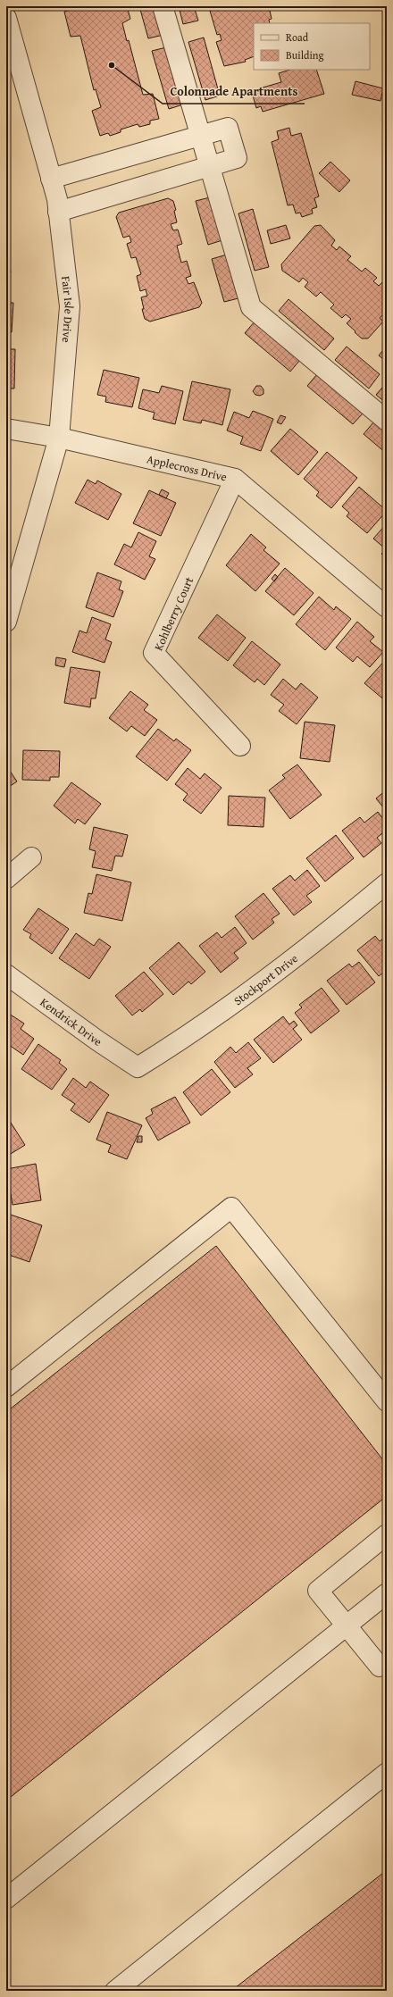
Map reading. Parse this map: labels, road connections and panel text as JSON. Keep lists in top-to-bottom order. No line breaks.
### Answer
{"streets":{"street":["Fair Isle Drive","Applecross Drive","Kohlberry Court","Stockport Drive","Kendrick Drive"]},"crossings":[["Fair Isle Drive","Applecross Drive"],["Applecross Drive","Kohlberry Court"],["Stockport Drive","Kendrick Drive"]],"places":["Colonnade Apartments"],"legend":["Road","Building"]}
